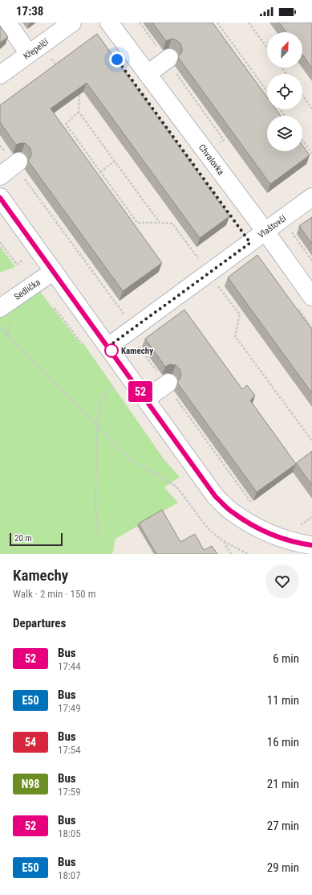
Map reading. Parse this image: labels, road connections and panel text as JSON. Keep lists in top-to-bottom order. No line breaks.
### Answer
{"streets":{"street":["Křepelčí","Chvalovka","Vlaštovčí","Sedlička"]},"crossings":[["Chvalovka","Vlaštovčí"]],"places":["Kamechy"],"lines":["bus line 52"],"scale_bar":"20 m","north":"top right","page":{"status":"17:38","on_map":"52","scale":"20 m","heading":[["Kamechy","Walk · 2 min · 150 m"],"Departures"],"list":[{"mark":"52","name":"Bus","note":"17:44","value":"6 min"},{"mark":"E50","name":"Bus","note":"17:49","value":"11 min"},{"mark":"54","name":"Bus","note":"17:54","value":"16 min"},{"mark":"N98","name":"Bus","note":"17:59","value":"21 min"},{"mark":"52","name":"Bus","note":"18:05","value":"27 min"},{"mark":"E50","name":"Bus","note":"18:07","value":"29 min"}]}}
